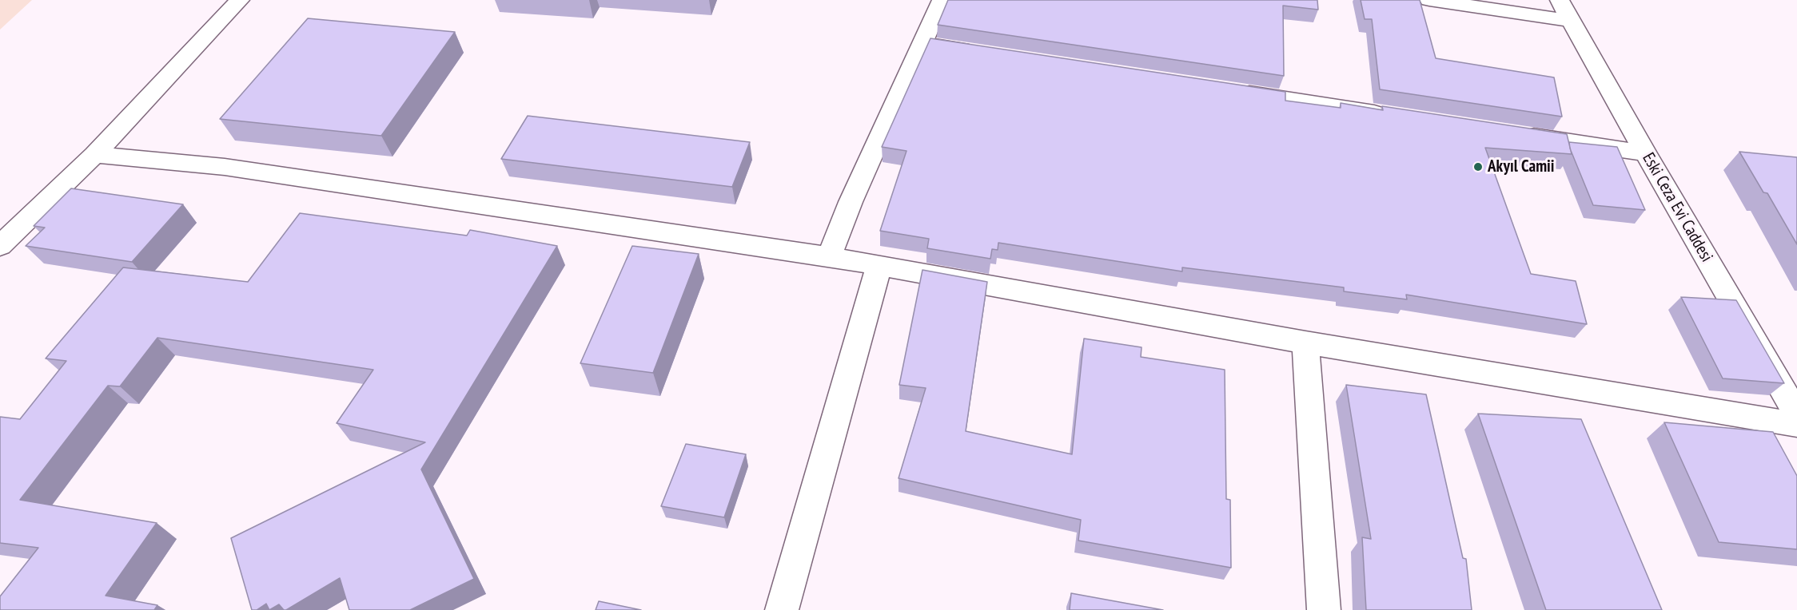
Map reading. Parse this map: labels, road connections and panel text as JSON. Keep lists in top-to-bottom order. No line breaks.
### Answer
{"streets":{"street":["Eski Ceza Evi Caddesi"]},"places":["Akyıl Camii"]}
